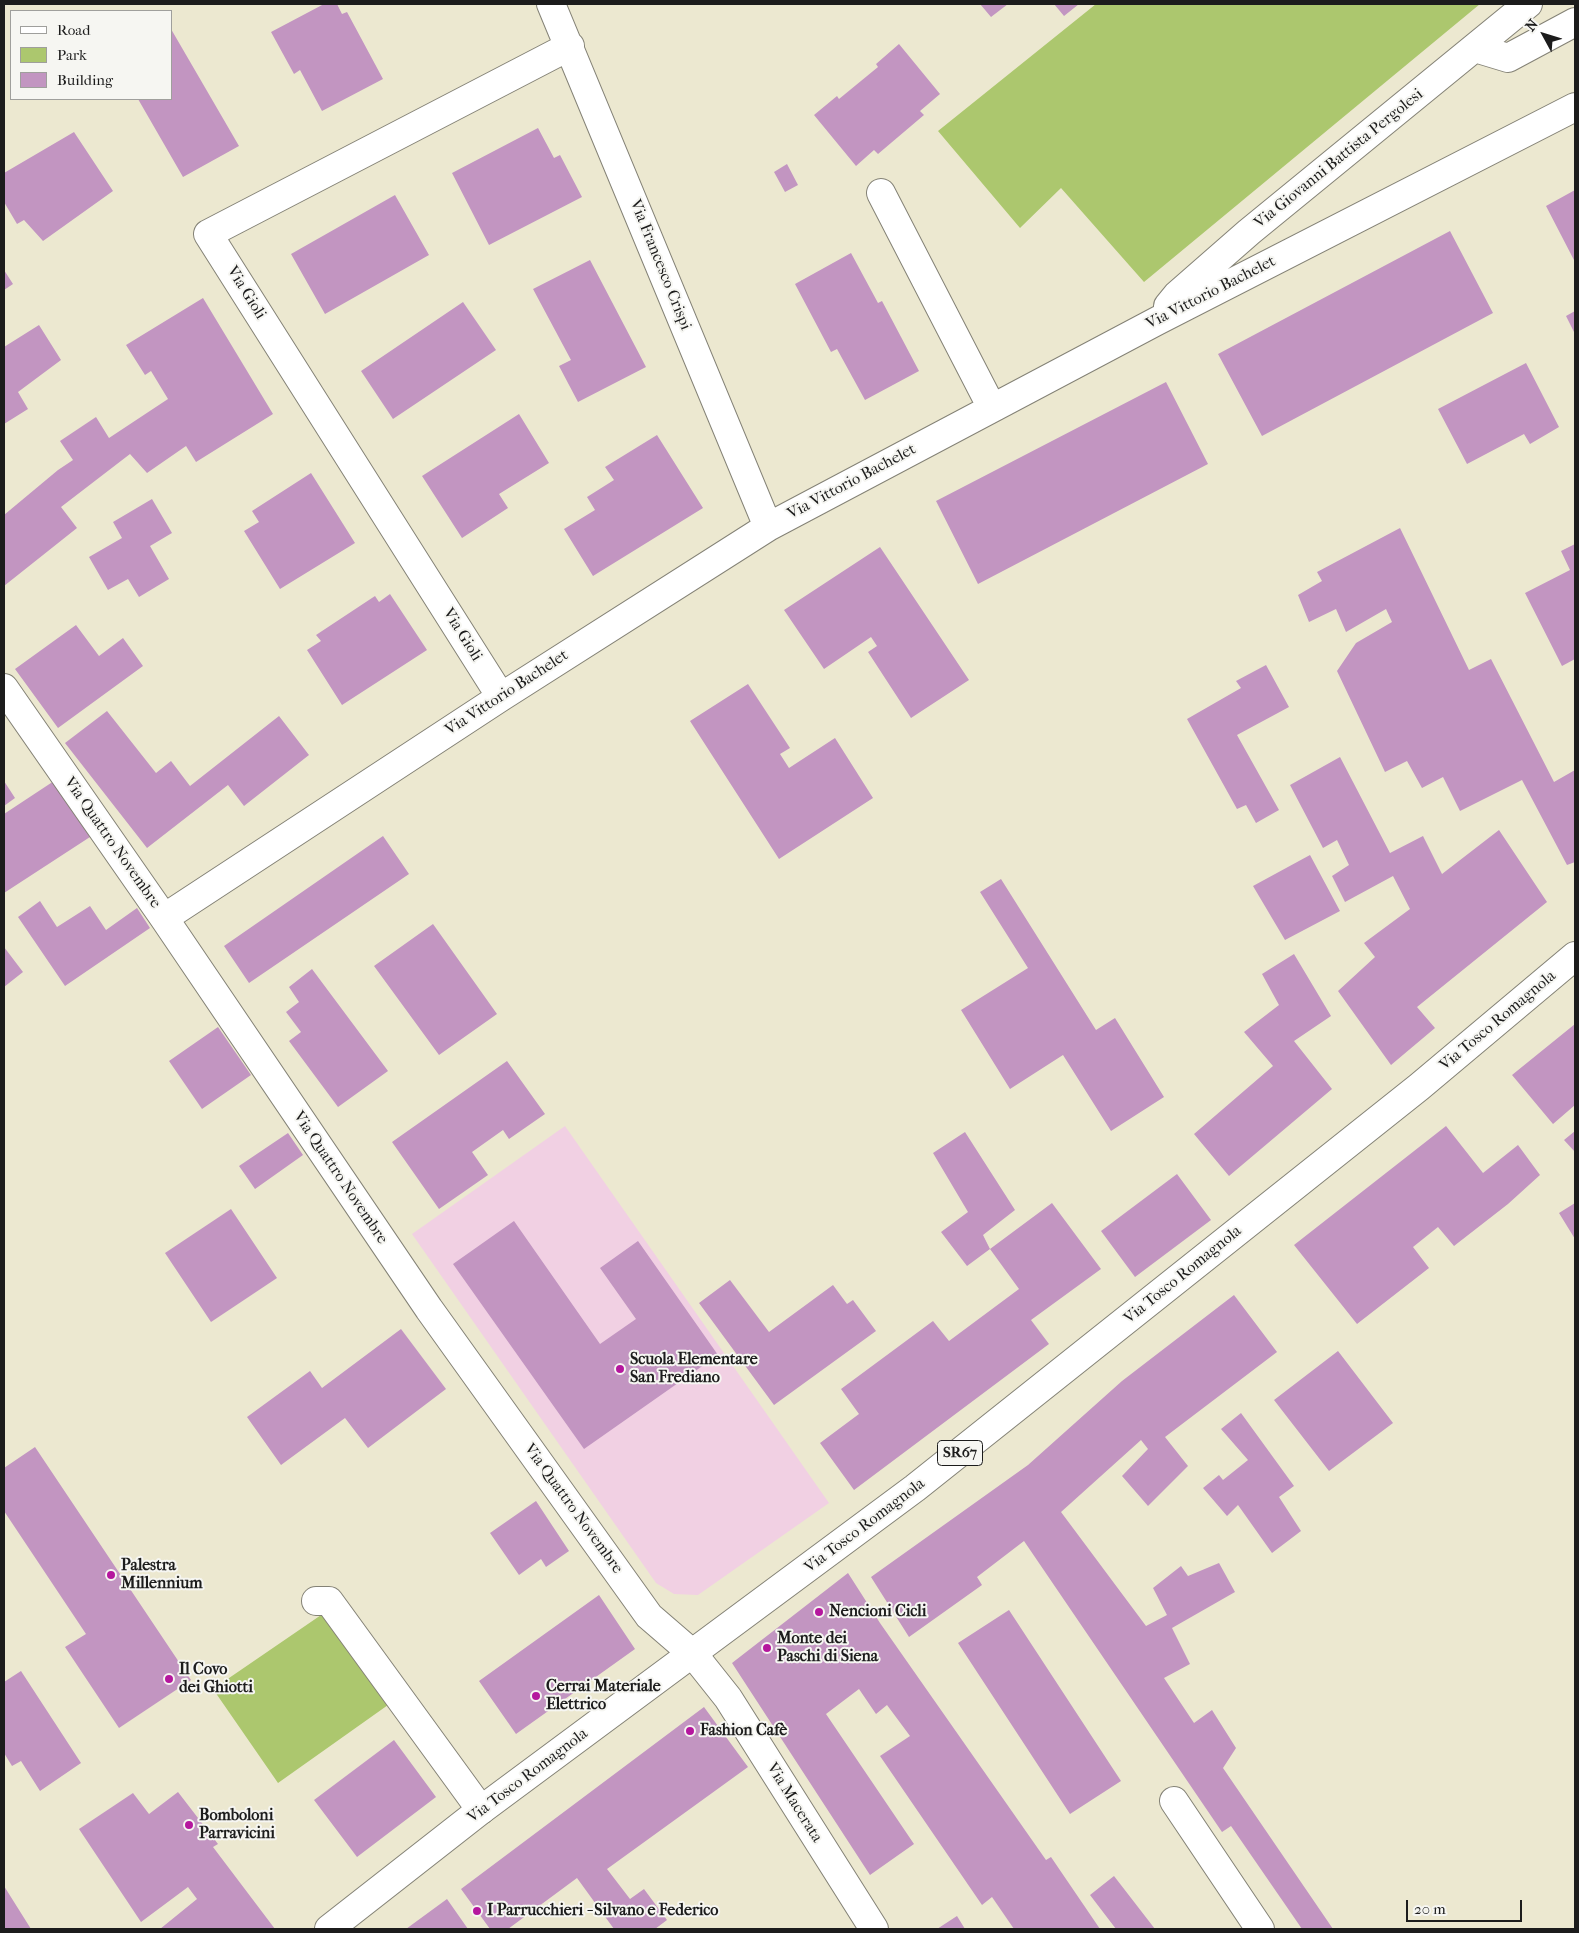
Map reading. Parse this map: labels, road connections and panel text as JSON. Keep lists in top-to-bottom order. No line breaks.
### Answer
{"streets":{"street":["Via Giovanni Battista Pergolesi","Via Francesco Crispi","Via Gioli","Via Vittorio Bachelet","Via Quattro Novembre","Via Tosco Romagnola","SR67","Via Macerata"]},"crossings":[["Via Giovanni Battista Pergolesi","Via Vittorio Bachelet"],["Via Francesco Crispi","Via Gioli"],["Via Francesco Crispi","Via Vittorio Bachelet"],["Via Gioli","Via Vittorio Bachelet"],["Via Vittorio Bachelet","Via Quattro Novembre"],["Via Quattro Novembre","Via Tosco Romagnola"],["Via Quattro Novembre","Via Macerata"],["Via Tosco Romagnola","Via Macerata"]],"places":["Scuola Elementare San Frediano","Palestra Millennium","Nencioni Cicli","Monte dei Paschi di Siena","Il Covo dei Ghiotti","Cerrai Materiale Elettrico","Fashion Cafè","Bomboloni Parravicini","I Parrucchieri - Silvano e Federico"],"legend":["Road","Park","Building"],"scale_bar":"20 m","north":"top left"}
